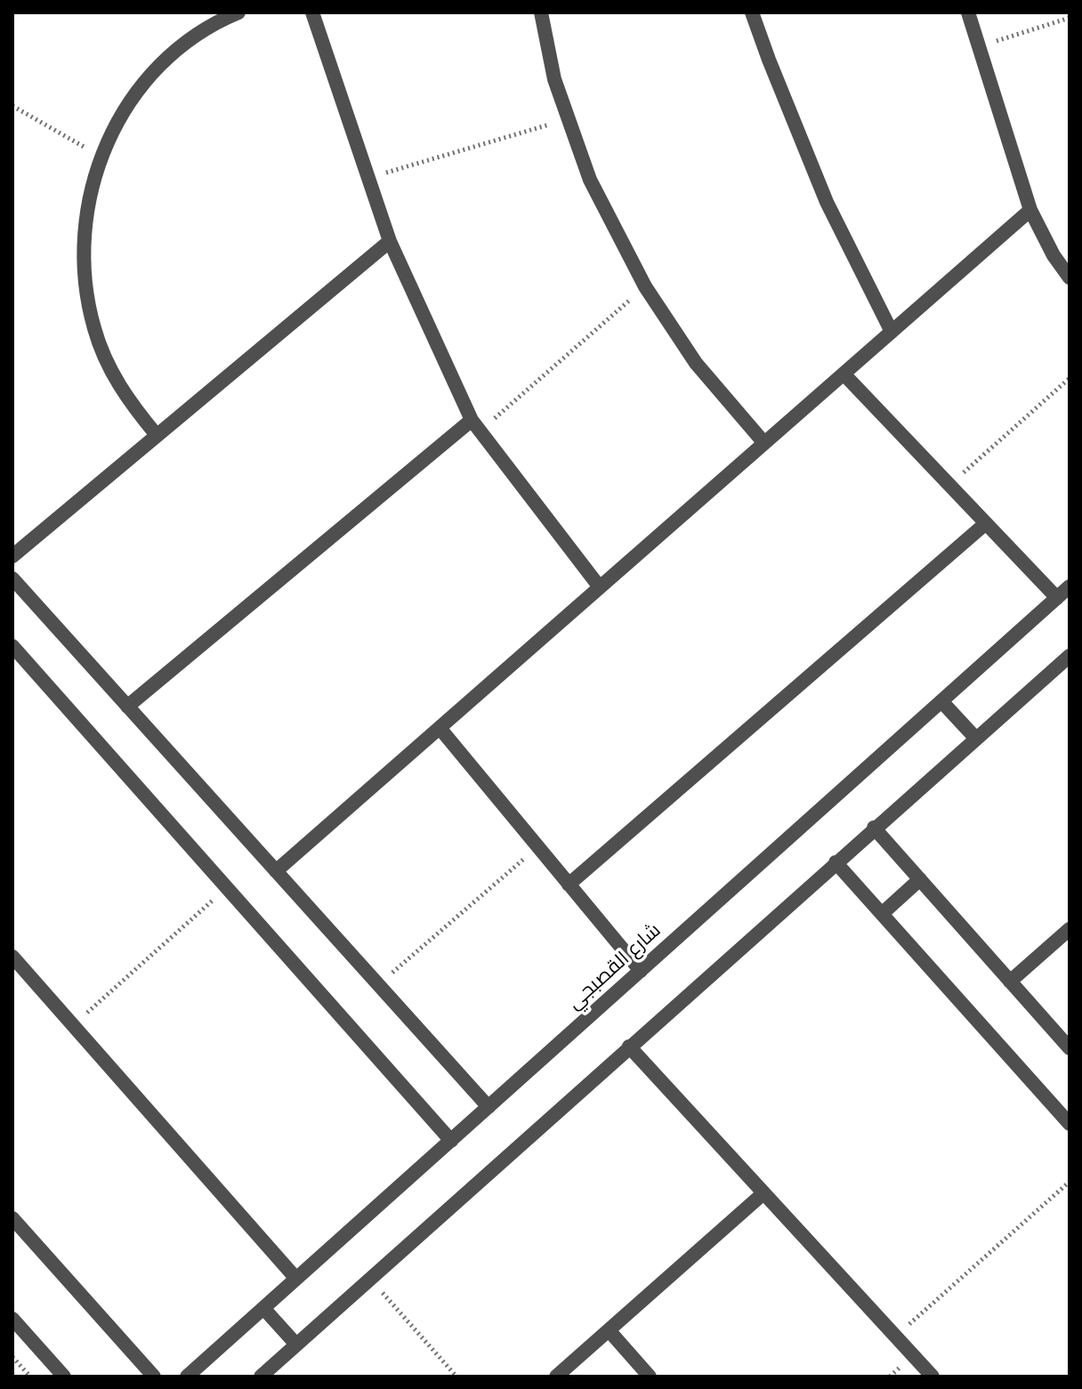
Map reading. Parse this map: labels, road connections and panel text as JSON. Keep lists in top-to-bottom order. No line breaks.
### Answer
{"streets":{"street":["شارع القصبجي"]}}
